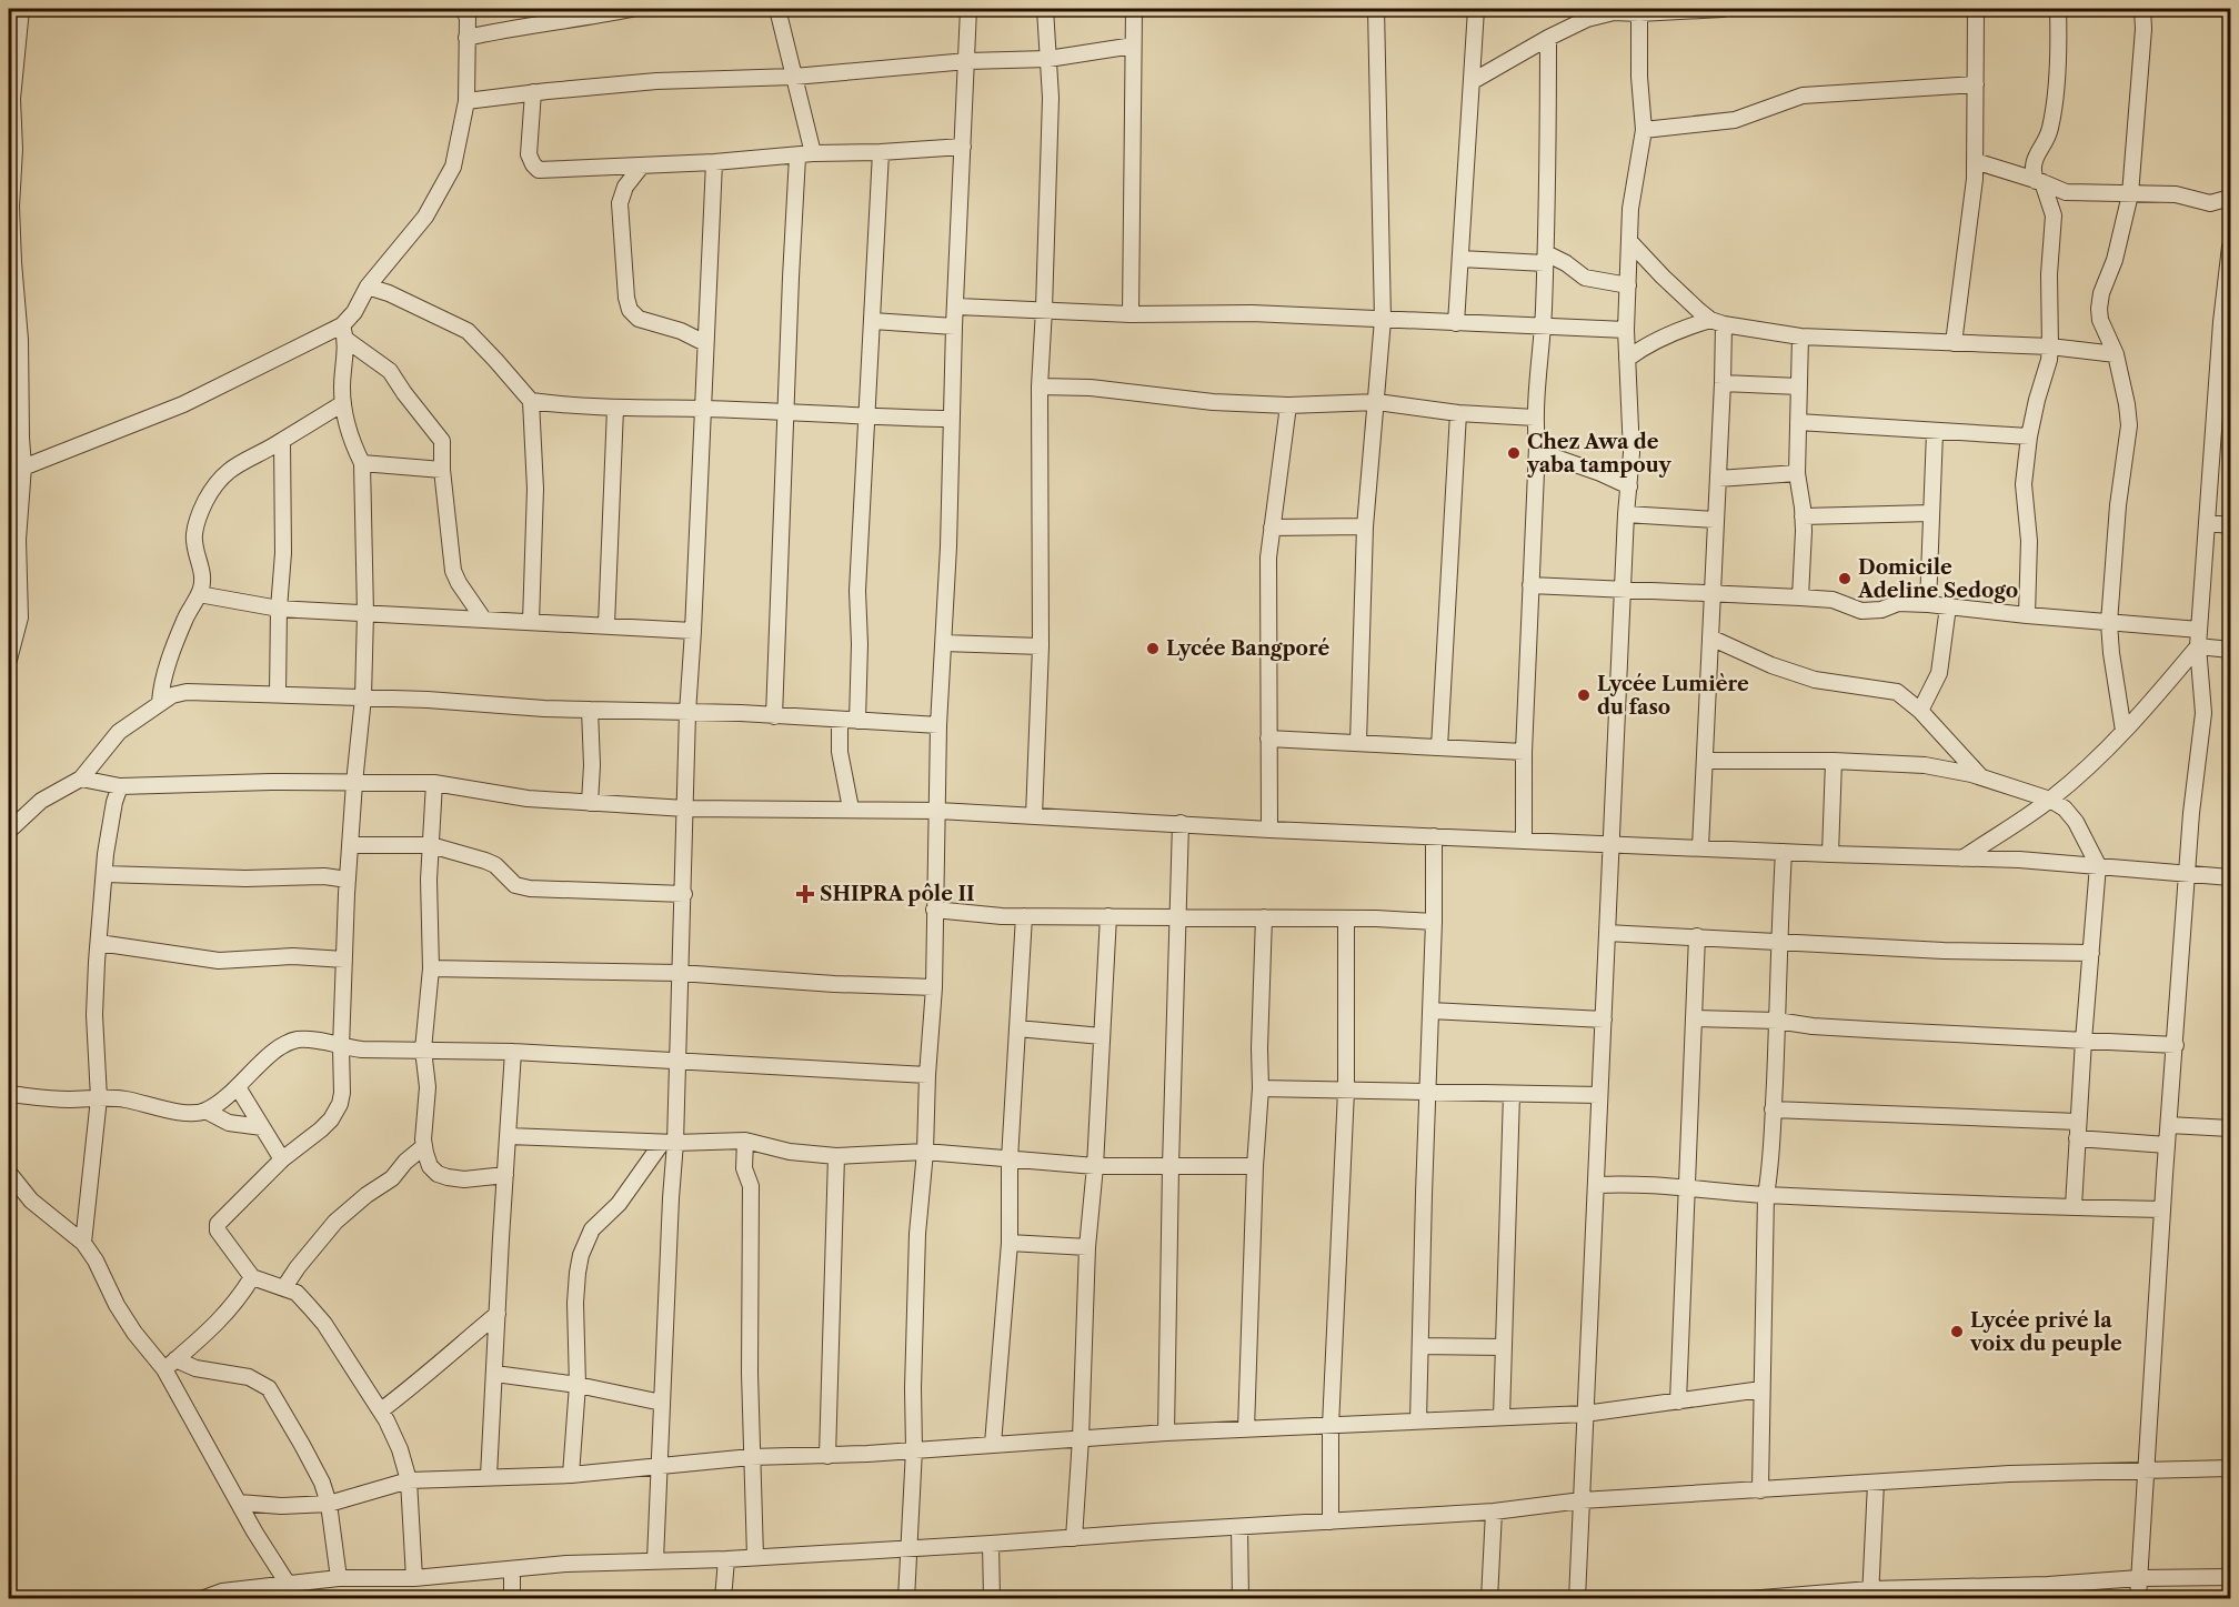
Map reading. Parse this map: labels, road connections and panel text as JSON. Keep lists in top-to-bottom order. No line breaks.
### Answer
{"places":{"other":["Chez Awa de yaba tampouy","Domicile Adeline Sedogo","Lycée Bangporé","Lycée Lumière du faso","Lycée privé la voix du peuple"],"health":["SHIPRA pôle II"]}}
